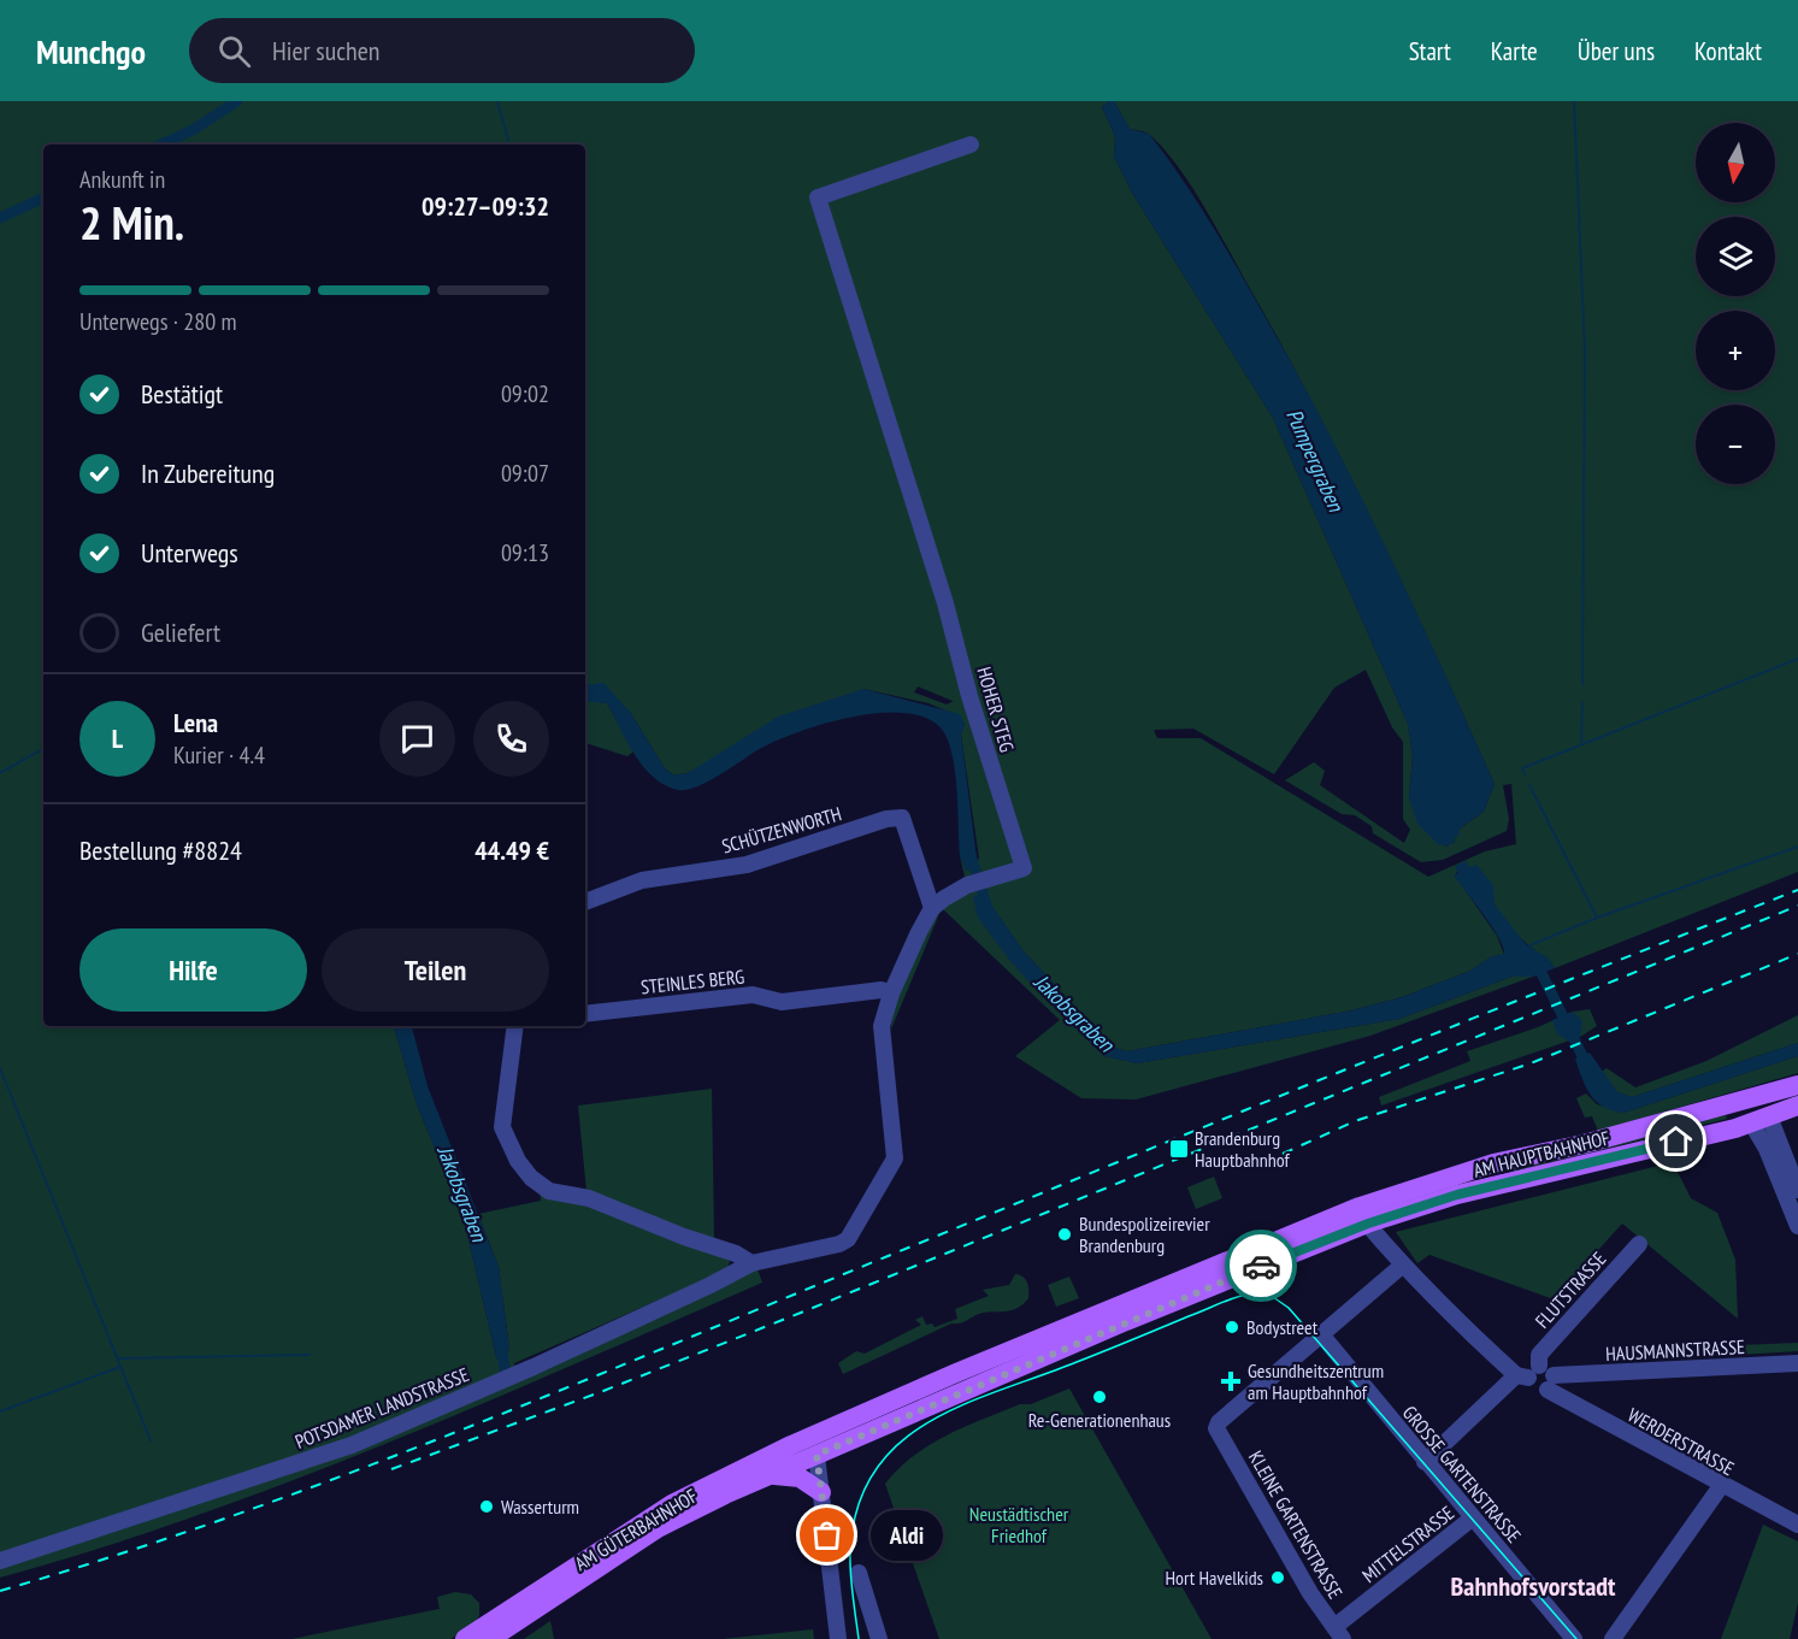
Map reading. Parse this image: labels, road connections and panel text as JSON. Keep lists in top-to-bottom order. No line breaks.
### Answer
{"streets":{"main road":["AM HAUPTBAHNHOF","AM GÜTERBAHNHOF"],"street":["HOHER STEG","SCHÜTZENWORTH","STEINLES BERG","FLUTSTRASSE","HAUSMANNSTRASSE","POTSDAMER LANDSTRASSE","WERDERSTRASSE","GROSSE GARTENSTRASSE","KLEINE GARTENSTRASSE","MITTELSTRASSE"]},"crossings":[["HOHER STEG","SCHÜTZENWORTH"],["AM HAUPTBAHNHOF","WERDERSTRASSE"],["AM HAUPTBAHNHOF","AM GÜTERBAHNHOF"],["FLUTSTRASSE","WERDERSTRASSE"],["FLUTSTRASSE","GROSSE GARTENSTRASSE"],["HAUSMANNSTRASSE","WERDERSTRASSE"],["GROSSE GARTENSTRASSE","KLEINE GARTENSTRASSE"],["GROSSE GARTENSTRASSE","MITTELSTRASSE"],["KLEINE GARTENSTRASSE","MITTELSTRASSE"]],"districts":["Bahnhofsvorstadt"],"water":["Pumpergraben","Jakobsgraben"],"parks":["Neustädtischer Friedhof"],"places":{"transit":["Brandenburg Hauptbahnhof"],"other":["Bundespolizeirevier Brandenburg","Bodystreet","Re-Generationenhaus","Wasserturm","Aldi","Hort Havelkids"],"health":["Gesundheitszentrum am Hauptbahnhof"]},"north":"bottom","page":{"header":"Munchgo","search":"Hier suchen","nav":["Start","Karte","Über uns","Kontakt"],"map_buttons":["+","−"],"heading":["2 Min.","Ankunft in","09:27–09:32"],"panel":["Lena","Kurier · 4.4","Bestellung #8824","44.49 €"],"bar":"Unterwegs · 280 m","list":[["Bestätigt","09:02"],["In Zubereitung","09:07"],["Unterwegs","09:13"],"Geliefert"],"round":"L","buttons":["Hilfe","Teilen"],"bubble":"Aldi"}}
